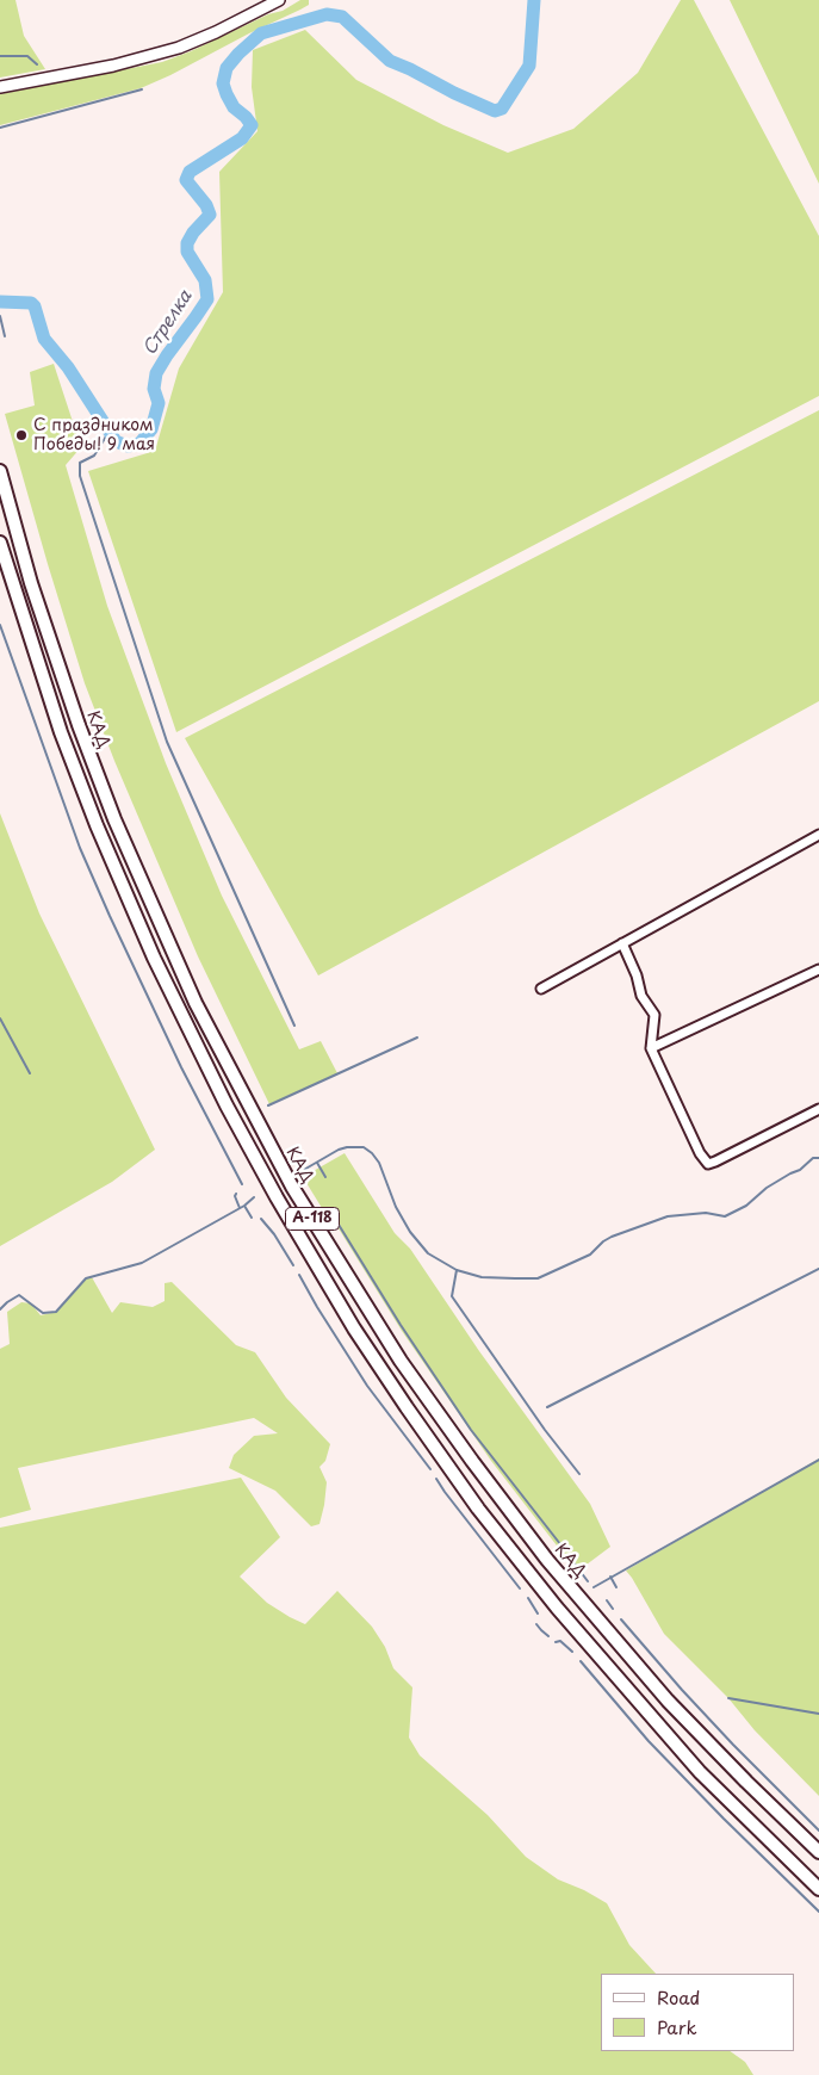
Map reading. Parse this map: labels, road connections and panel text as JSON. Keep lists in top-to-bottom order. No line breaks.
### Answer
{"streets":{"highway":["КАД","А-118"]},"water":["Стрелка"],"places":["С праздником Победы! 9 мая"],"legend":["Road","Park"]}
